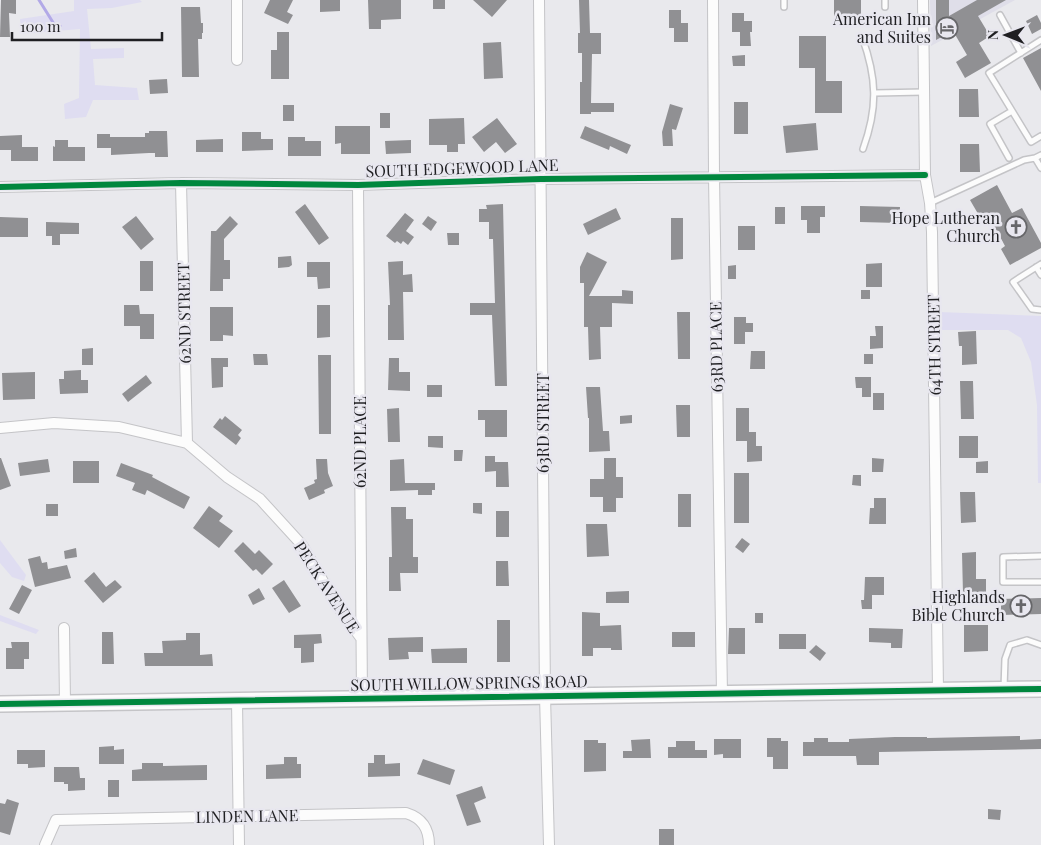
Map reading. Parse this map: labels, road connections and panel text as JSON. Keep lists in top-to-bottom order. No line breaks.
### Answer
{"streets":{"street":["SOUTH EDGEWOOD LANE","62ND STREET","64TH STREET","63RD PLACE","63RD STREET","62ND PLACE","PECK AVENUE","SOUTH WILLOW SPRINGS ROAD","LINDEN LANE"]},"crossings":[["SOUTH EDGEWOOD LANE","62ND STREET"],["SOUTH EDGEWOOD LANE","64TH STREET"],["SOUTH EDGEWOOD LANE","63RD PLACE"],["SOUTH EDGEWOOD LANE","63RD STREET"],["SOUTH EDGEWOOD LANE","62ND PLACE"],["62ND STREET","PECK AVENUE"],["64TH STREET","SOUTH WILLOW SPRINGS ROAD"],["63RD PLACE","SOUTH WILLOW SPRINGS ROAD"],["63RD STREET","SOUTH WILLOW SPRINGS ROAD"],["62ND PLACE","PECK AVENUE"],["62ND PLACE","SOUTH WILLOW SPRINGS ROAD"]],"places":{"hotel":["American Inn and Suites"],"church":["Hope Lutheran Church","Highlands Bible Church"]},"scale_bar":"100 m","north":"left"}
